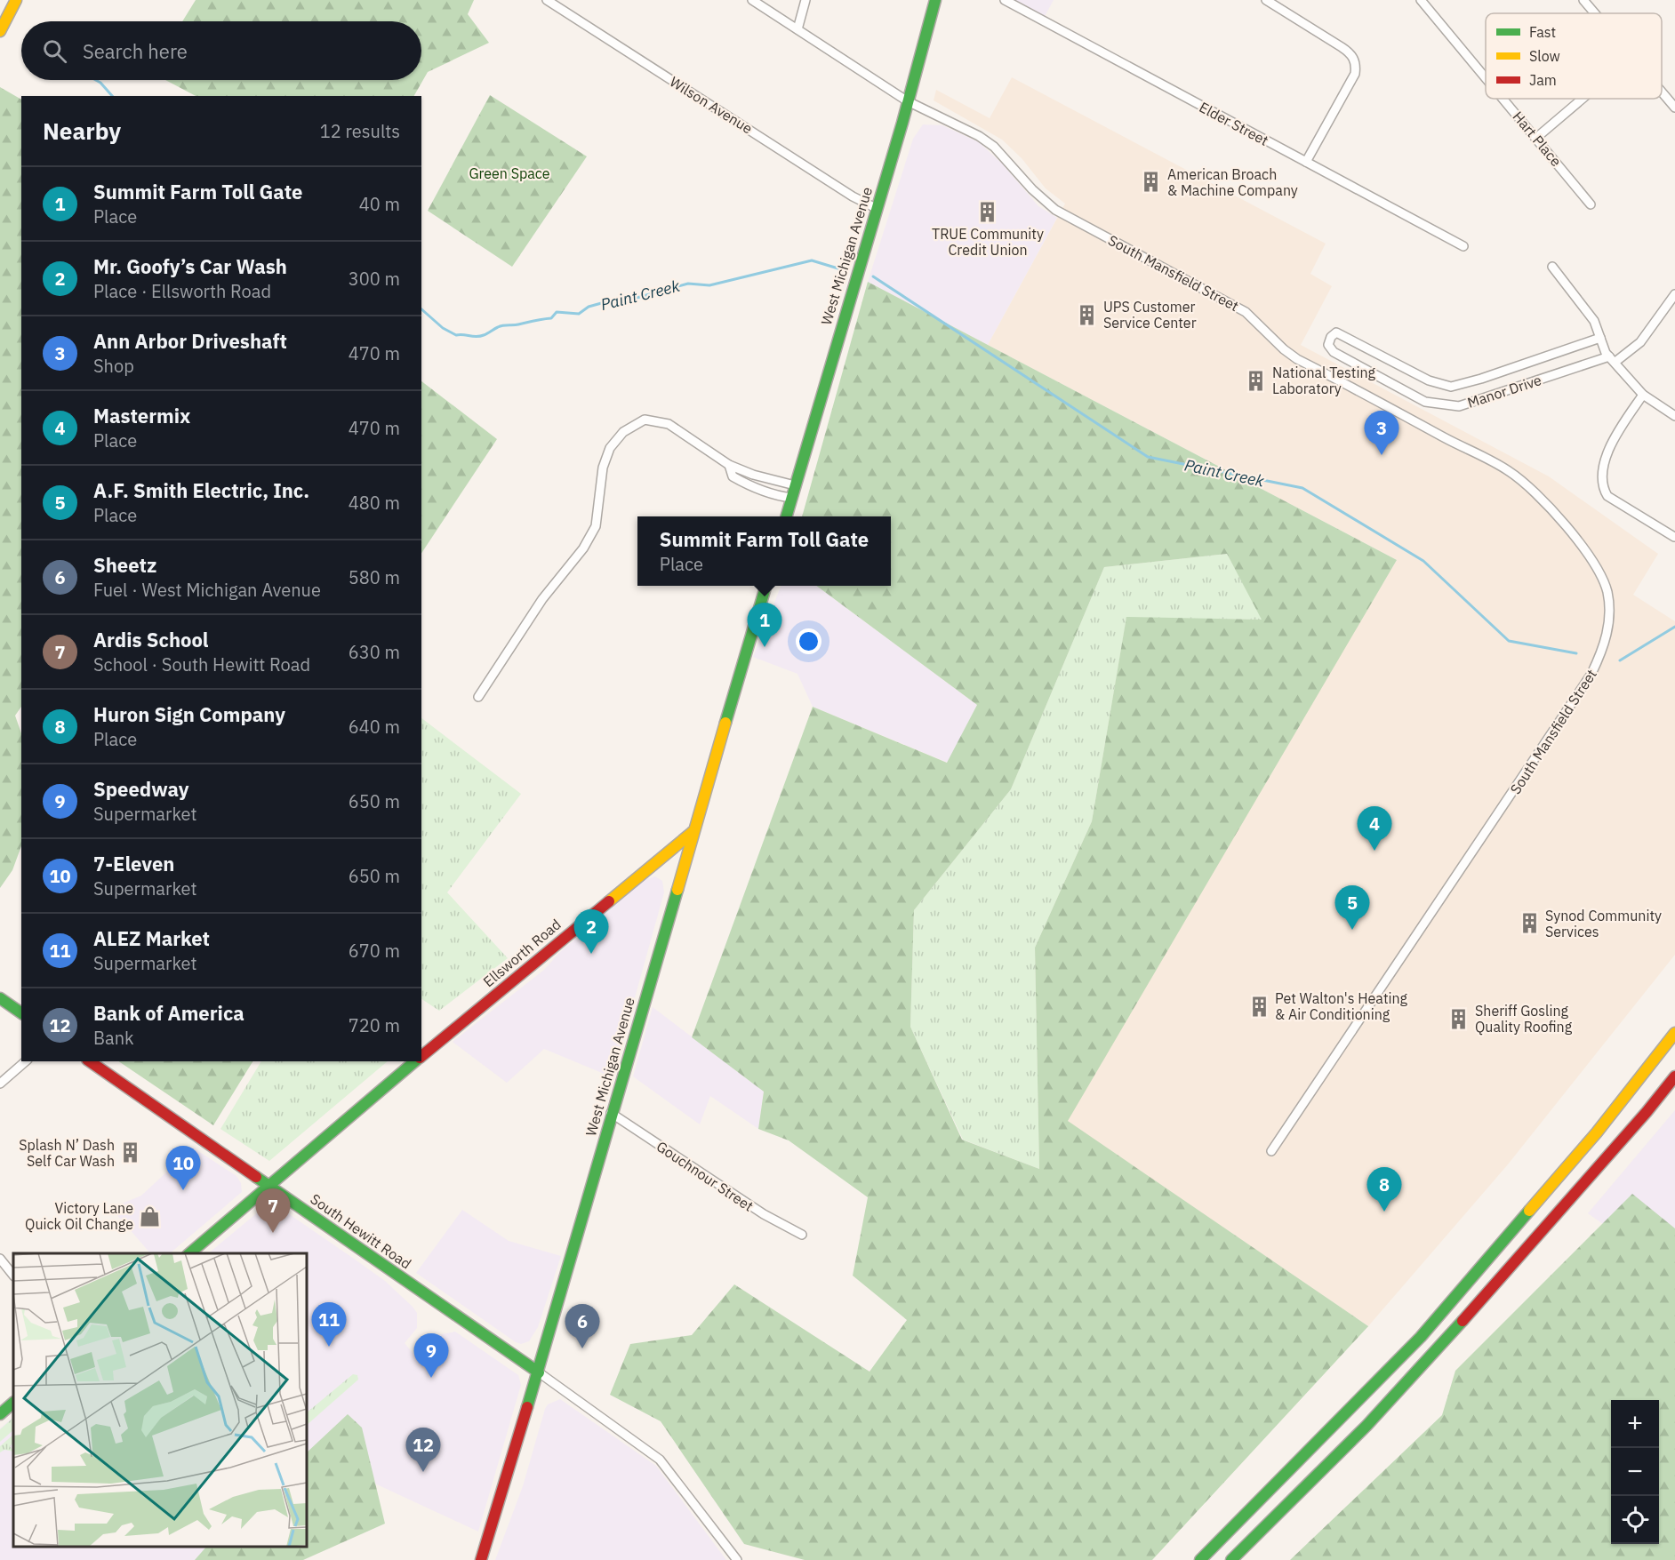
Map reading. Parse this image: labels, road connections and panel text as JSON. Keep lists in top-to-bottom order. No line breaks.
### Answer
{"streets":{"main road":["West Michigan Avenue","Ellsworth Road","South Hewitt Road"],"street":["Wilson Avenue","Elder Street","Hart Place","South Mansfield Street","Manor Drive","Gouchnour Street"]},"crossings":[["Wilson Avenue","West Michigan Avenue"],["West Michigan Avenue","South Mansfield Street"],["West Michigan Avenue","Ellsworth Road"],["West Michigan Avenue","Gouchnour Street"],["West Michigan Avenue","South Hewitt Road"],["Ellsworth Road","South Hewitt Road"]],"water":["Paint Creek"],"parks":["Green Space"],"places":{"building":["American Broach & Machine Company","TRUE Community Credit Union","UPS Customer Service Center","National Testing Laboratory","Synod Community Services","Pet Walton's Heating & Air Conditioning","Sheriff Gosling Quality Roofing","Splash N’ Dash Self Car Wash"],"shop":["Victory Lane Quick Oil Change"]},"legend":["Fast","Slow","Jam"],"page":{"search":"Search here","heading":["Nearby","12 results"],"list":[{"mark":"1","name":"Summit Farm Toll Gate","note":"Place","value":"40 m"},{"mark":"2","name":"Mr. Goofy’s Car Wash","note":"Place · Ellsworth Road","value":"300 m"},{"mark":"3","name":"Ann Arbor Driveshaft","note":"Shop","value":"470 m"},{"mark":"4","name":"Mastermix","note":"Place","value":"470 m"},{"mark":"5","name":"A.F. Smith Electric, Inc.","note":"Place","value":"480 m"},{"mark":"6","name":"Sheetz","note":"Fuel · West Michigan Avenue","value":"580 m"},{"mark":"7","name":"Ardis School","note":"School · South Hewitt Road","value":"630 m"},{"mark":"8","name":"Huron Sign Company","note":"Place","value":"640 m"},{"mark":"9","name":"Speedway","note":"Supermarket","value":"650 m"},{"mark":"10","name":"7-Eleven","note":"Supermarket","value":"650 m"},{"mark":"11","name":"ALEZ Market","note":"Supermarket","value":"670 m"},{"mark":"12","name":"Bank of America","note":"Bank","value":"720 m"}],"pins":["3","1","4","5","2","10","8","7","11","6","9","12"],"popup":["Summit Farm Toll Gate","Place"],"map_buttons":["+","−"]}}
